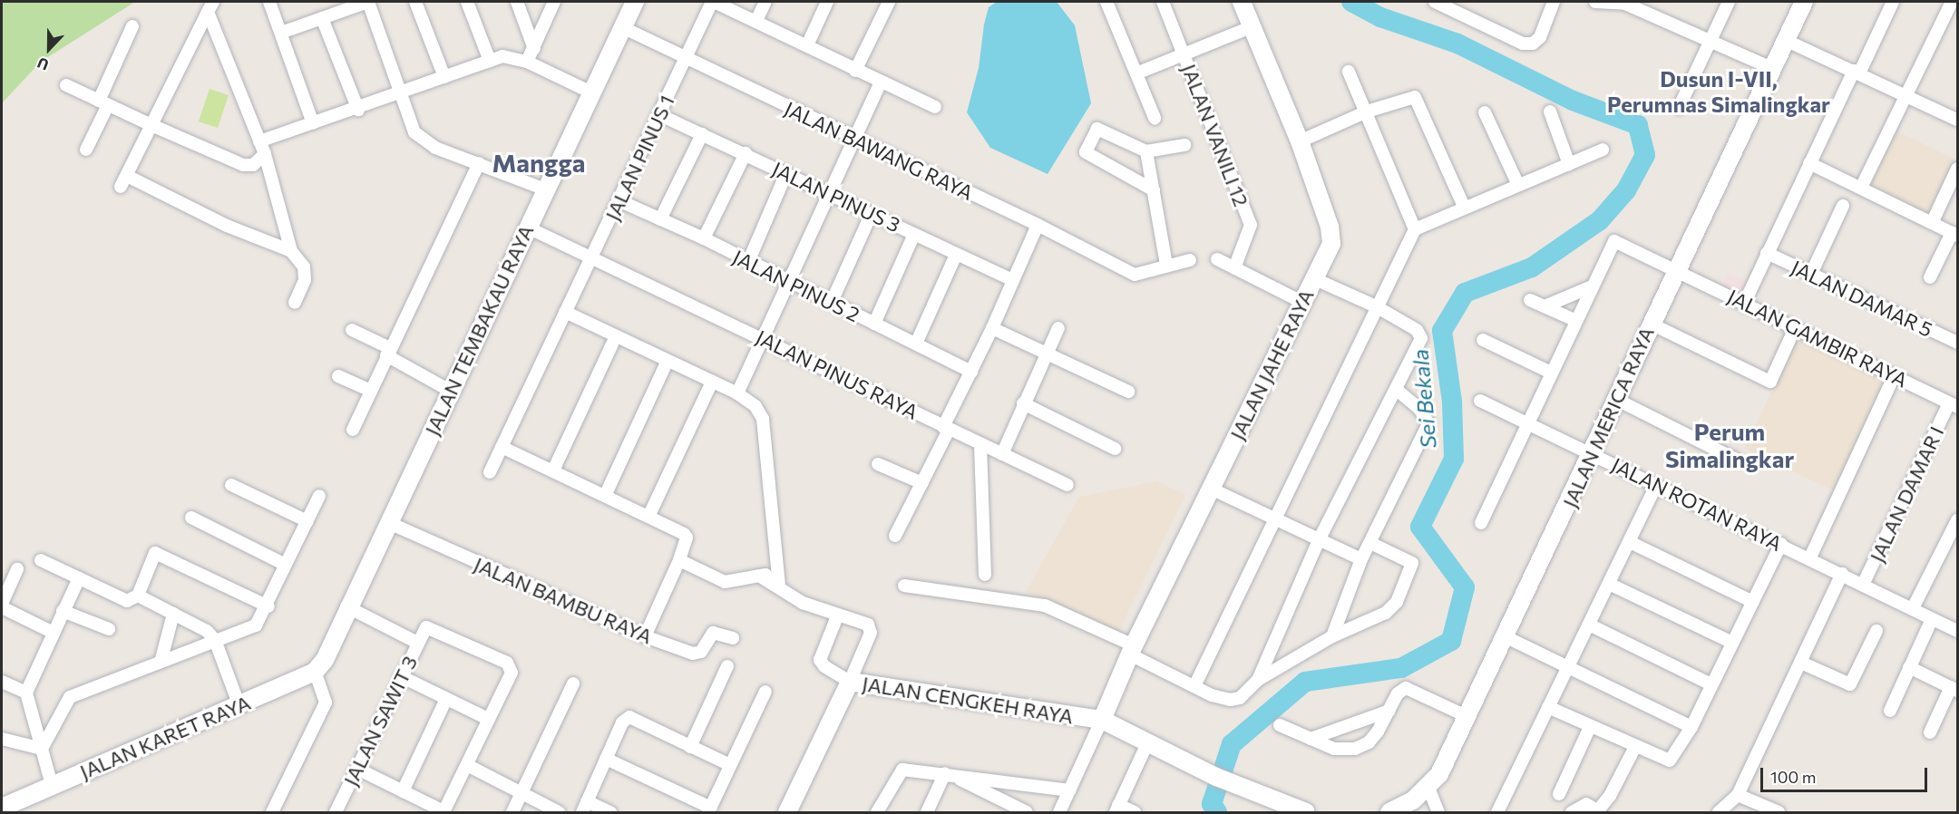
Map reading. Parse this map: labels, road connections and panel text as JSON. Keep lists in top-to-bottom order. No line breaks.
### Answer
{"streets":{"street":["JALAN VANILI 12","JALAN BAWANG RAYA","JALAN PINUS 1","JALAN PINUS 3","JALAN PINUS 2","JALAN DAMAR 5","JALAN TEMBAKAU RAYA","JALAN GAMBIR RAYA","JALAN JAHE RAYA","JALAN PINUS RAYA","JALAN MERICA RAYA","JALAN DAMAR I","JALAN ROTAN RAYA","JALAN BAMBU RAYA","JALAN CENGKEH RAYA","JALAN SAWIT 3","JALAN KARET RAYA"]},"crossings":[["JALAN BAWANG RAYA","JALAN PINUS 1"],["JALAN BAWANG RAYA","JALAN TEMBAKAU RAYA"],["JALAN BAWANG RAYA","JALAN PINUS RAYA"],["JALAN PINUS 1","JALAN PINUS 3"],["JALAN PINUS 1","JALAN PINUS 2"],["JALAN PINUS 1","JALAN PINUS RAYA"],["JALAN PINUS 3","JALAN PINUS RAYA"],["JALAN PINUS 2","JALAN PINUS RAYA"],["JALAN TEMBAKAU RAYA","JALAN PINUS RAYA"],["JALAN TEMBAKAU RAYA","JALAN BAMBU RAYA"],["JALAN TEMBAKAU RAYA","JALAN KARET RAYA"],["JALAN GAMBIR RAYA","JALAN MERICA RAYA"],["JALAN GAMBIR RAYA","JALAN DAMAR I"],["JALAN JAHE RAYA","JALAN CENGKEH RAYA"],["JALAN MERICA RAYA","JALAN ROTAN RAYA"],["JALAN DAMAR I","JALAN ROTAN RAYA"]],"districts":["Dusun I-VII, Perumnas Simalingkar","Mangga","Perum Simalingkar"],"water":["Sei Bekala"],"scale_bar":"100 m","north":"bottom"}
